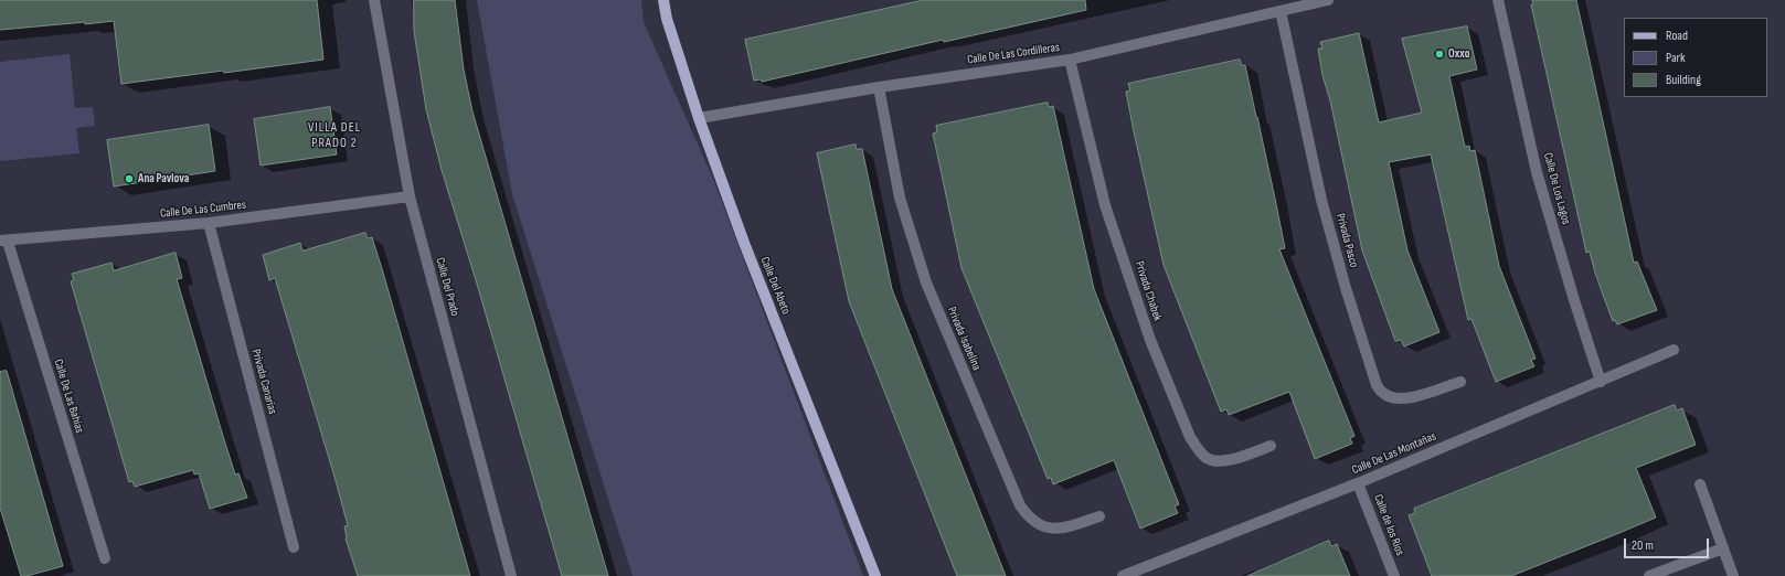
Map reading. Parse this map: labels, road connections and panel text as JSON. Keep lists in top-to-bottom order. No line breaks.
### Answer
{"streets":{"main road":["Calle Del Abeto"],"street":["Calle De Las Cordilleras","Calle De Los Lagos","Calle De Las Cumbres","Privada Pasco","Calle Del Prado","Privada Chabek","Privada Isabelina","Privada Canarias","Calle De Las Bahías","Calle De Las Montañas","Calle de los Ríos"]},"crossings":[["Calle De Las Cordilleras","Privada Pasco"],["Calle De Las Cordilleras","Calle Del Abeto"],["Calle De Las Cordilleras","Privada Chabek"],["Calle De Las Cordilleras","Privada Isabelina"],["Calle De Los Lagos","Calle De Las Montañas"],["Calle De Las Cumbres","Calle Del Prado"],["Calle De Las Cumbres","Privada Canarias"],["Calle De Las Cumbres","Calle De Las Bahías"],["Calle De Las Montañas","Calle de los Ríos"]],"districts":["VILLA DEL PRADO 2"],"places":["Oxxo","Ana Pavlova"],"legend":["Road","Park","Building"],"scale_bar":"20 m"}
